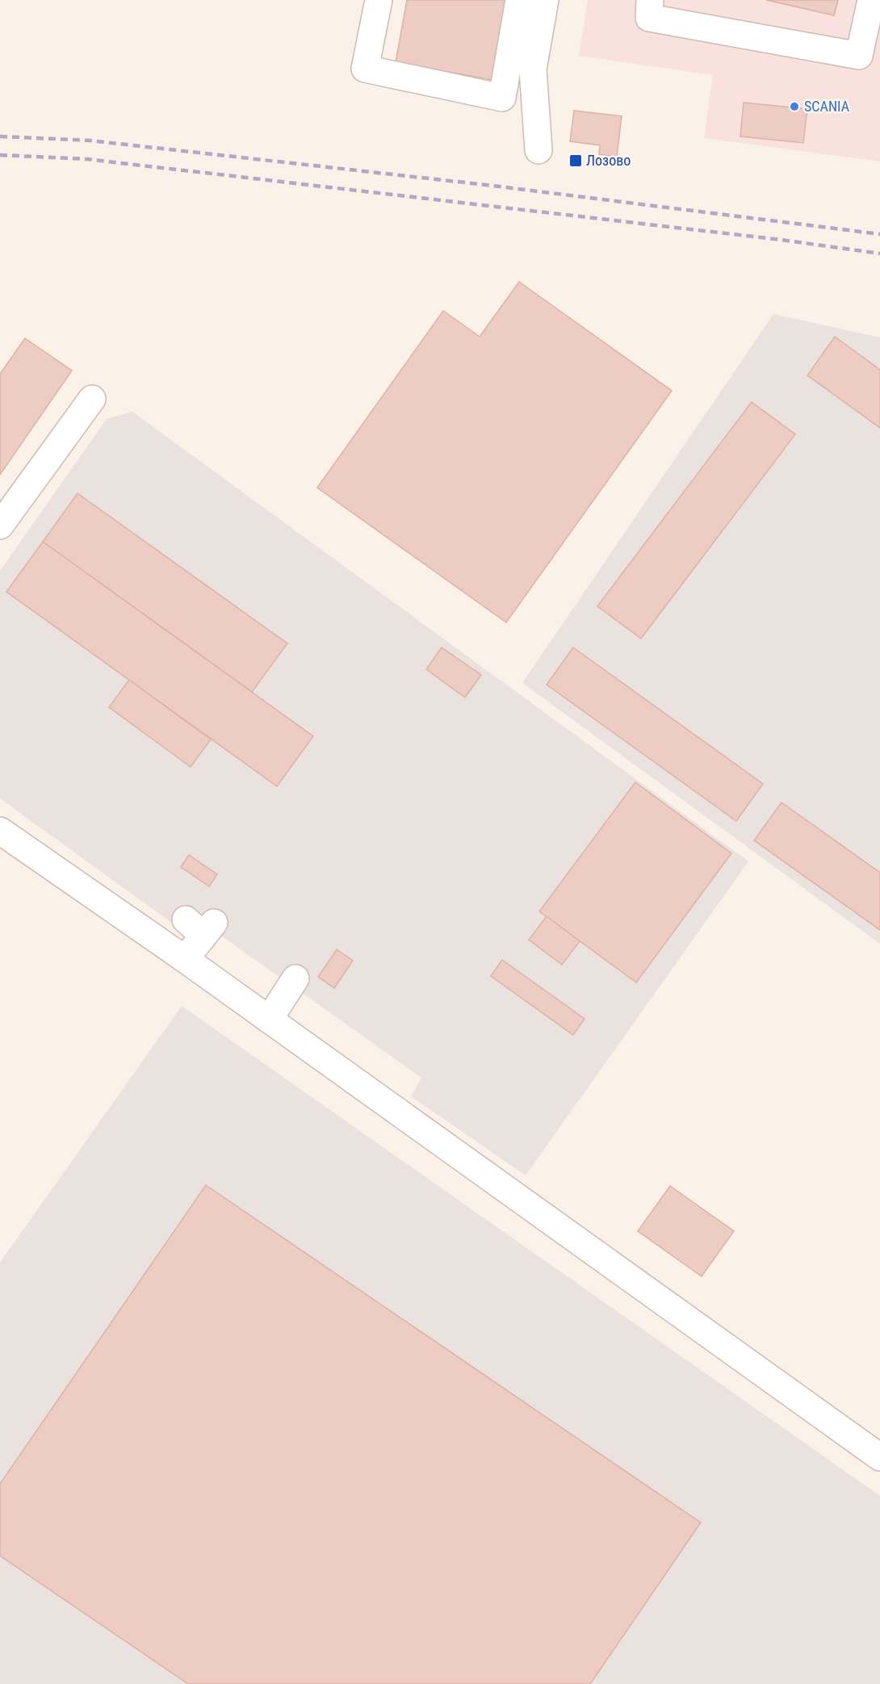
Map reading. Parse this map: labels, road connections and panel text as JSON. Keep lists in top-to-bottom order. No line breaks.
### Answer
{"places":{"other":["SCANIA"],"transit":["Лозово"]}}
